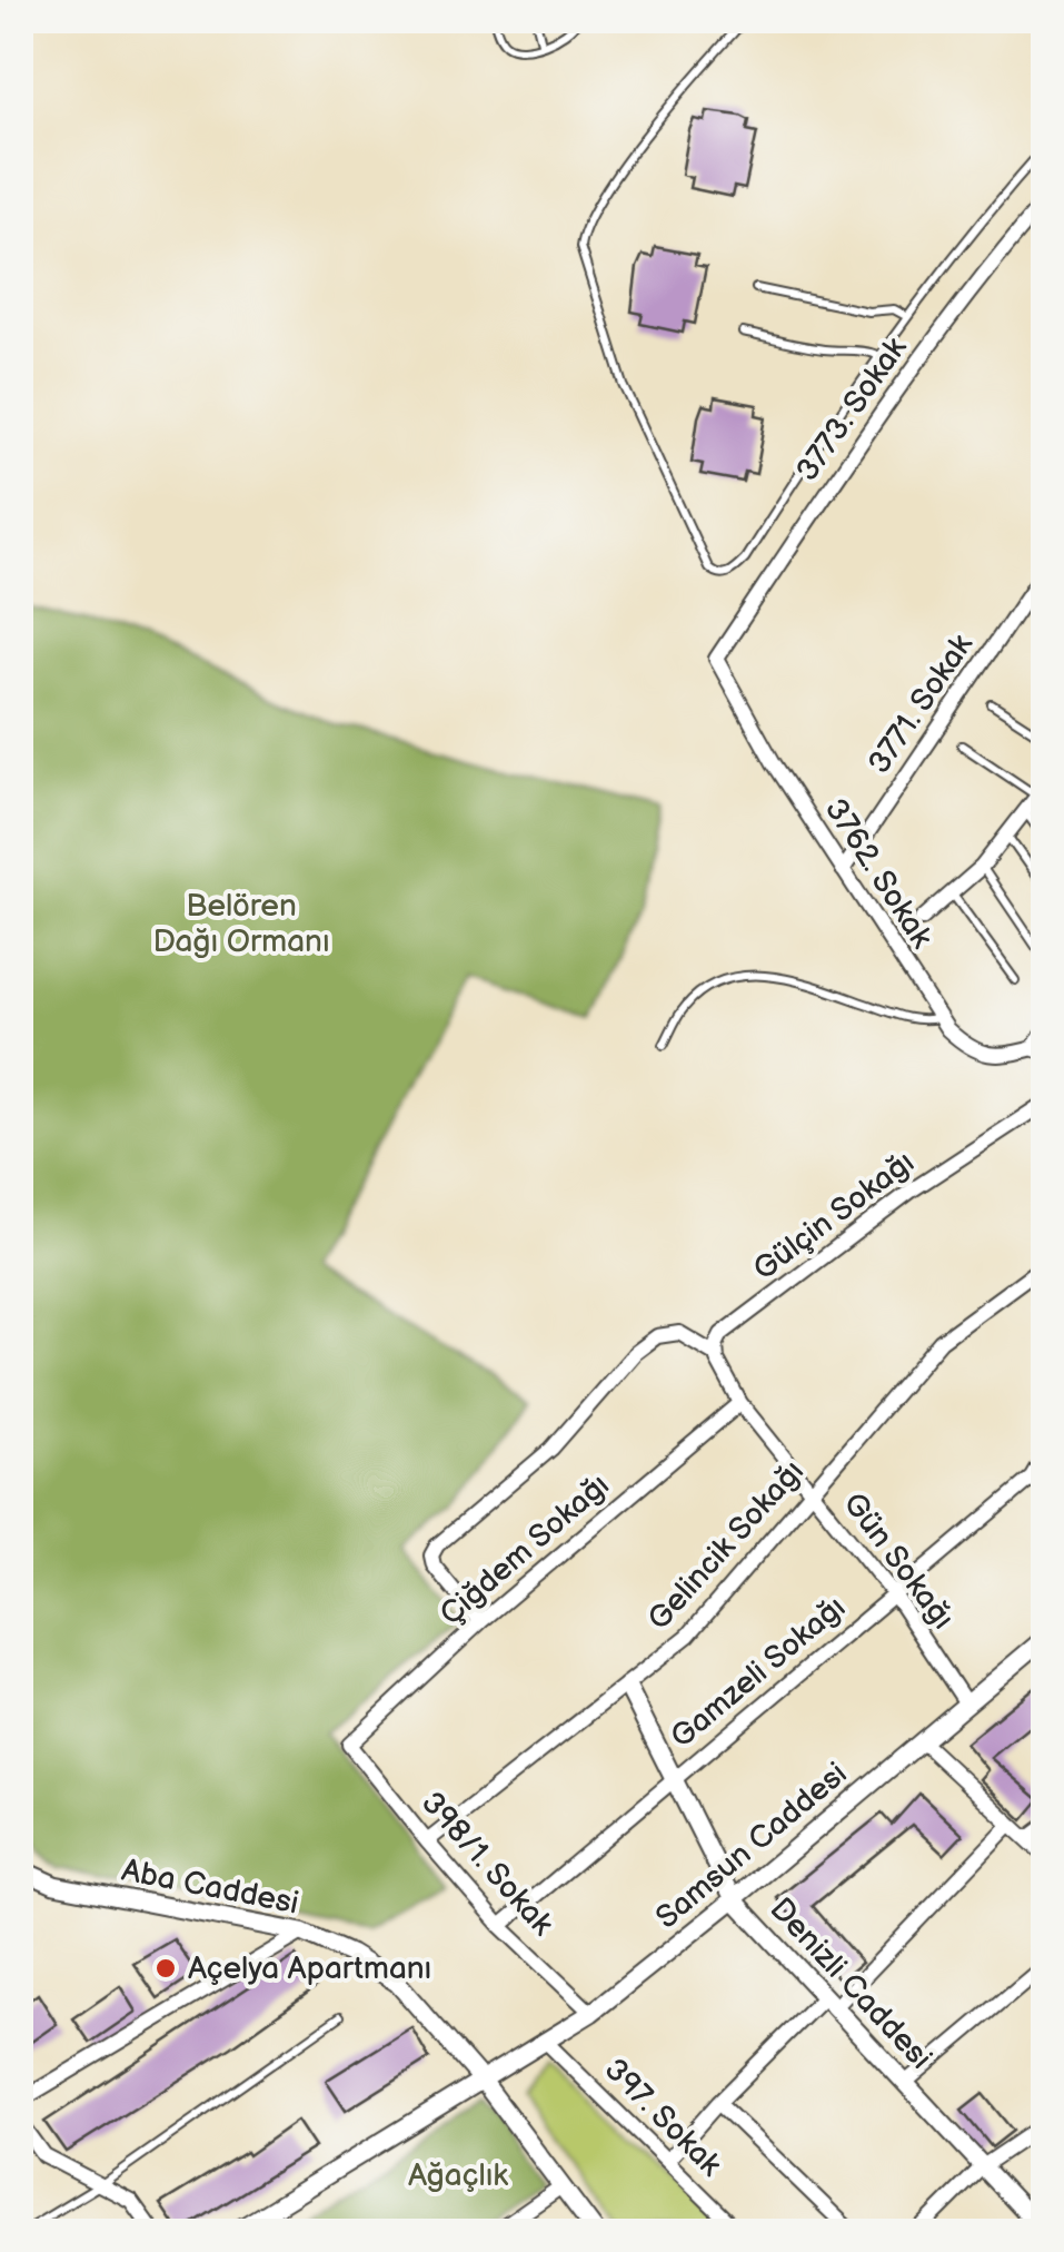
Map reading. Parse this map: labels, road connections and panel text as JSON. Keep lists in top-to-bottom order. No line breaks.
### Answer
{"streets":{"street":["3773. Sokak","3771. Sokak","3762. Sokak","Gülçin Sokağı","Gelincik Sokağı","Çiğdem Sokağı","Gün Sokağı","Gamzeli Sokağı","Samsun Caddesi","398/1. Sokak","Aba Caddesi","Denizli Caddesi","397. Sokak"]},"crossings":[["3773. Sokak","3762. Sokak"],["3771. Sokak","3762. Sokak"],["Gelincik Sokağı","Gün Sokağı"],["Gelincik Sokağı","398/1. Sokak"],["Gelincik Sokağı","Denizli Caddesi"],["Çiğdem Sokağı","Gün Sokağı"],["Çiğdem Sokağı","398/1. Sokak"],["Gün Sokağı","Gamzeli Sokağı"],["Gün Sokağı","Samsun Caddesi"],["Gamzeli Sokağı","398/1. Sokak"],["Gamzeli Sokağı","Denizli Caddesi"],["Samsun Caddesi","398/1. Sokak"],["Samsun Caddesi","Aba Caddesi"],["Samsun Caddesi","Denizli Caddesi"],["Samsun Caddesi","397. Sokak"]],"parks":["Belören Dağı Ormanı","Ağaçlık"],"places":["Açelya Apartmanı"]}
